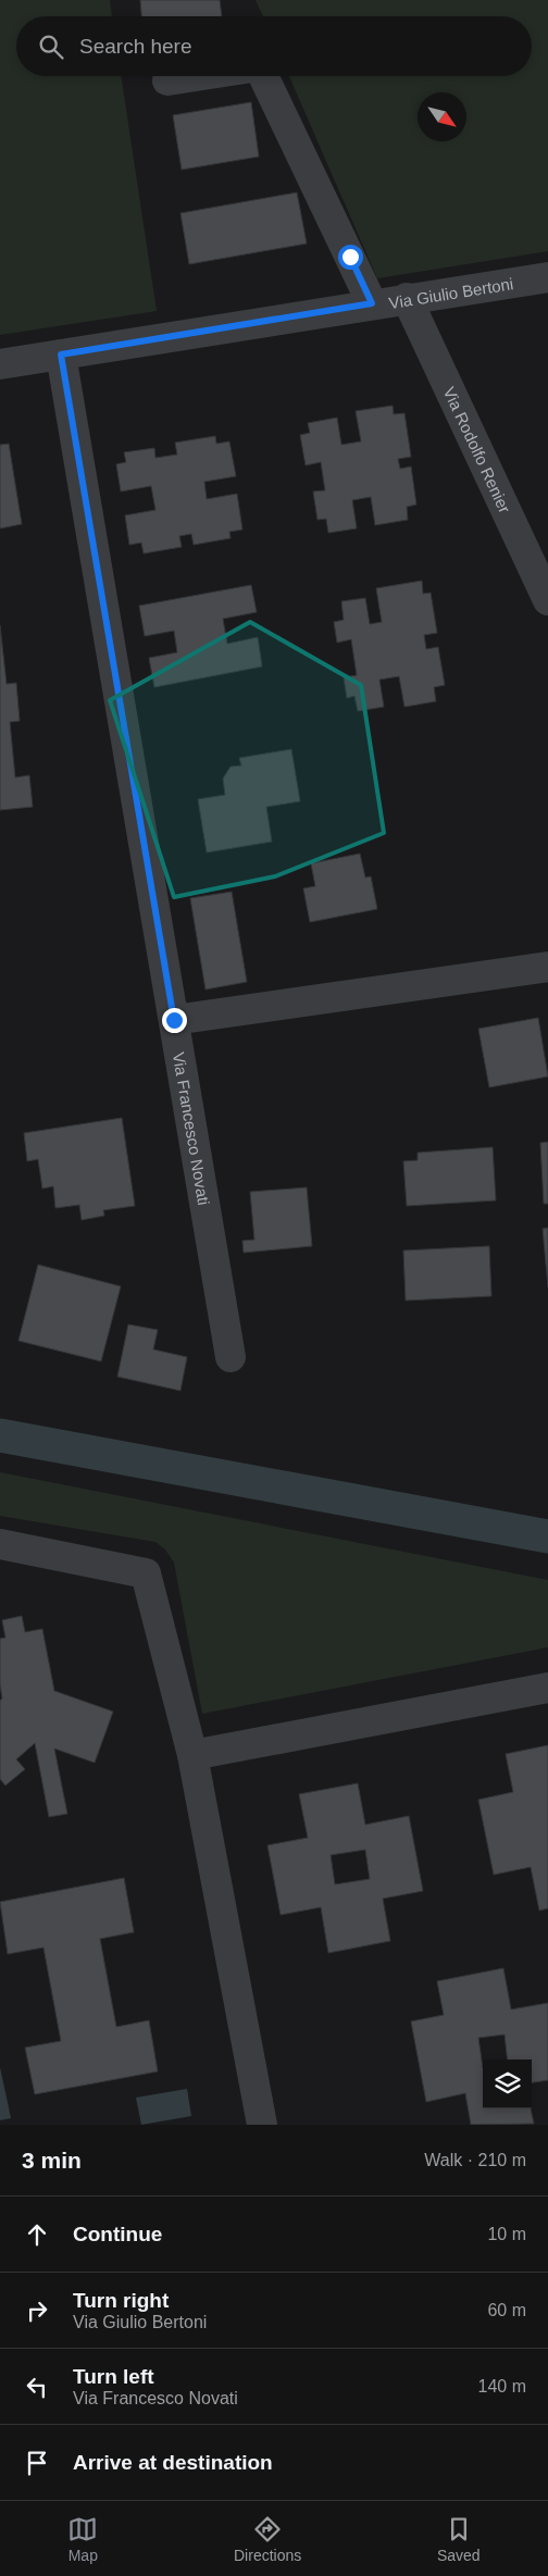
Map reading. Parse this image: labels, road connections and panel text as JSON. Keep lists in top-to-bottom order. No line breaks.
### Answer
{"streets":{"street":["Via Giulio Bertoni","Via Rodolfo Renier","Via Francesco Novati"]},"crossings":[["Via Giulio Bertoni","Via Rodolfo Renier"],["Via Giulio Bertoni","Via Francesco Novati"]],"north":"bottom right","page":{"search":"Search here","heading":["3 min","Walk · 210 m"],"list":[["Continue","10 m"],["Turn right","Via Giulio Bertoni","60 m"],["Turn left","Via Francesco Novati","140 m"],"Arrive at destination"],"nav":["Map","Directions","Saved"]}}
